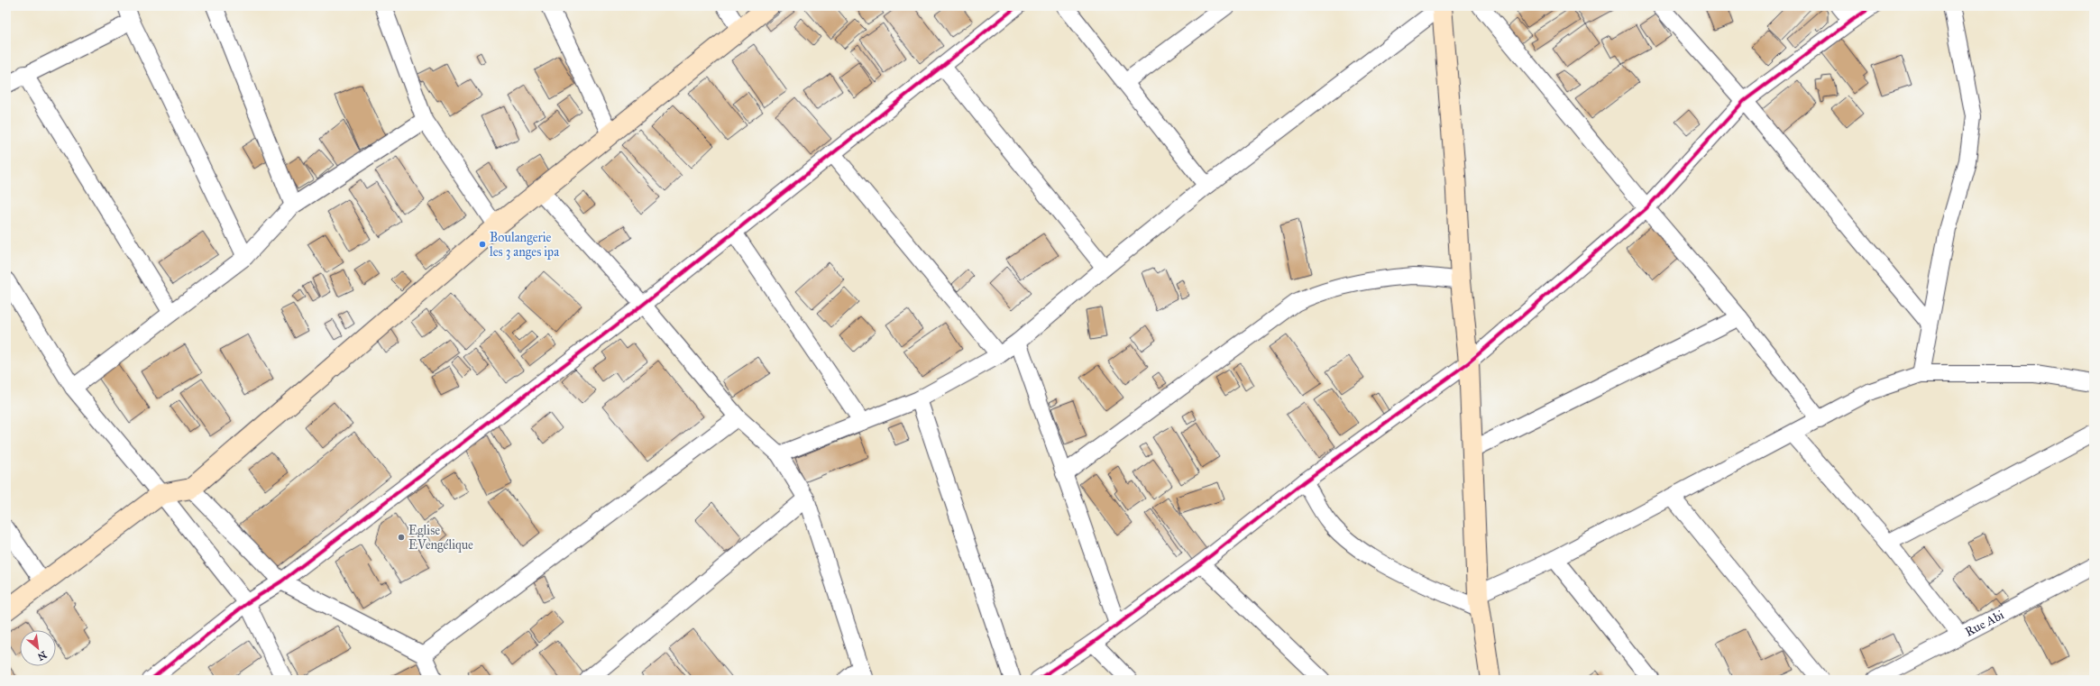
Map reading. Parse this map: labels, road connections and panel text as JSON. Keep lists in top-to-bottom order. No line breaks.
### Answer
{"streets":{"street":["Rue Abi"]},"places":["Boulangerie les 3 anges ipa","Eglise EVengélique"],"north":"bottom right"}
